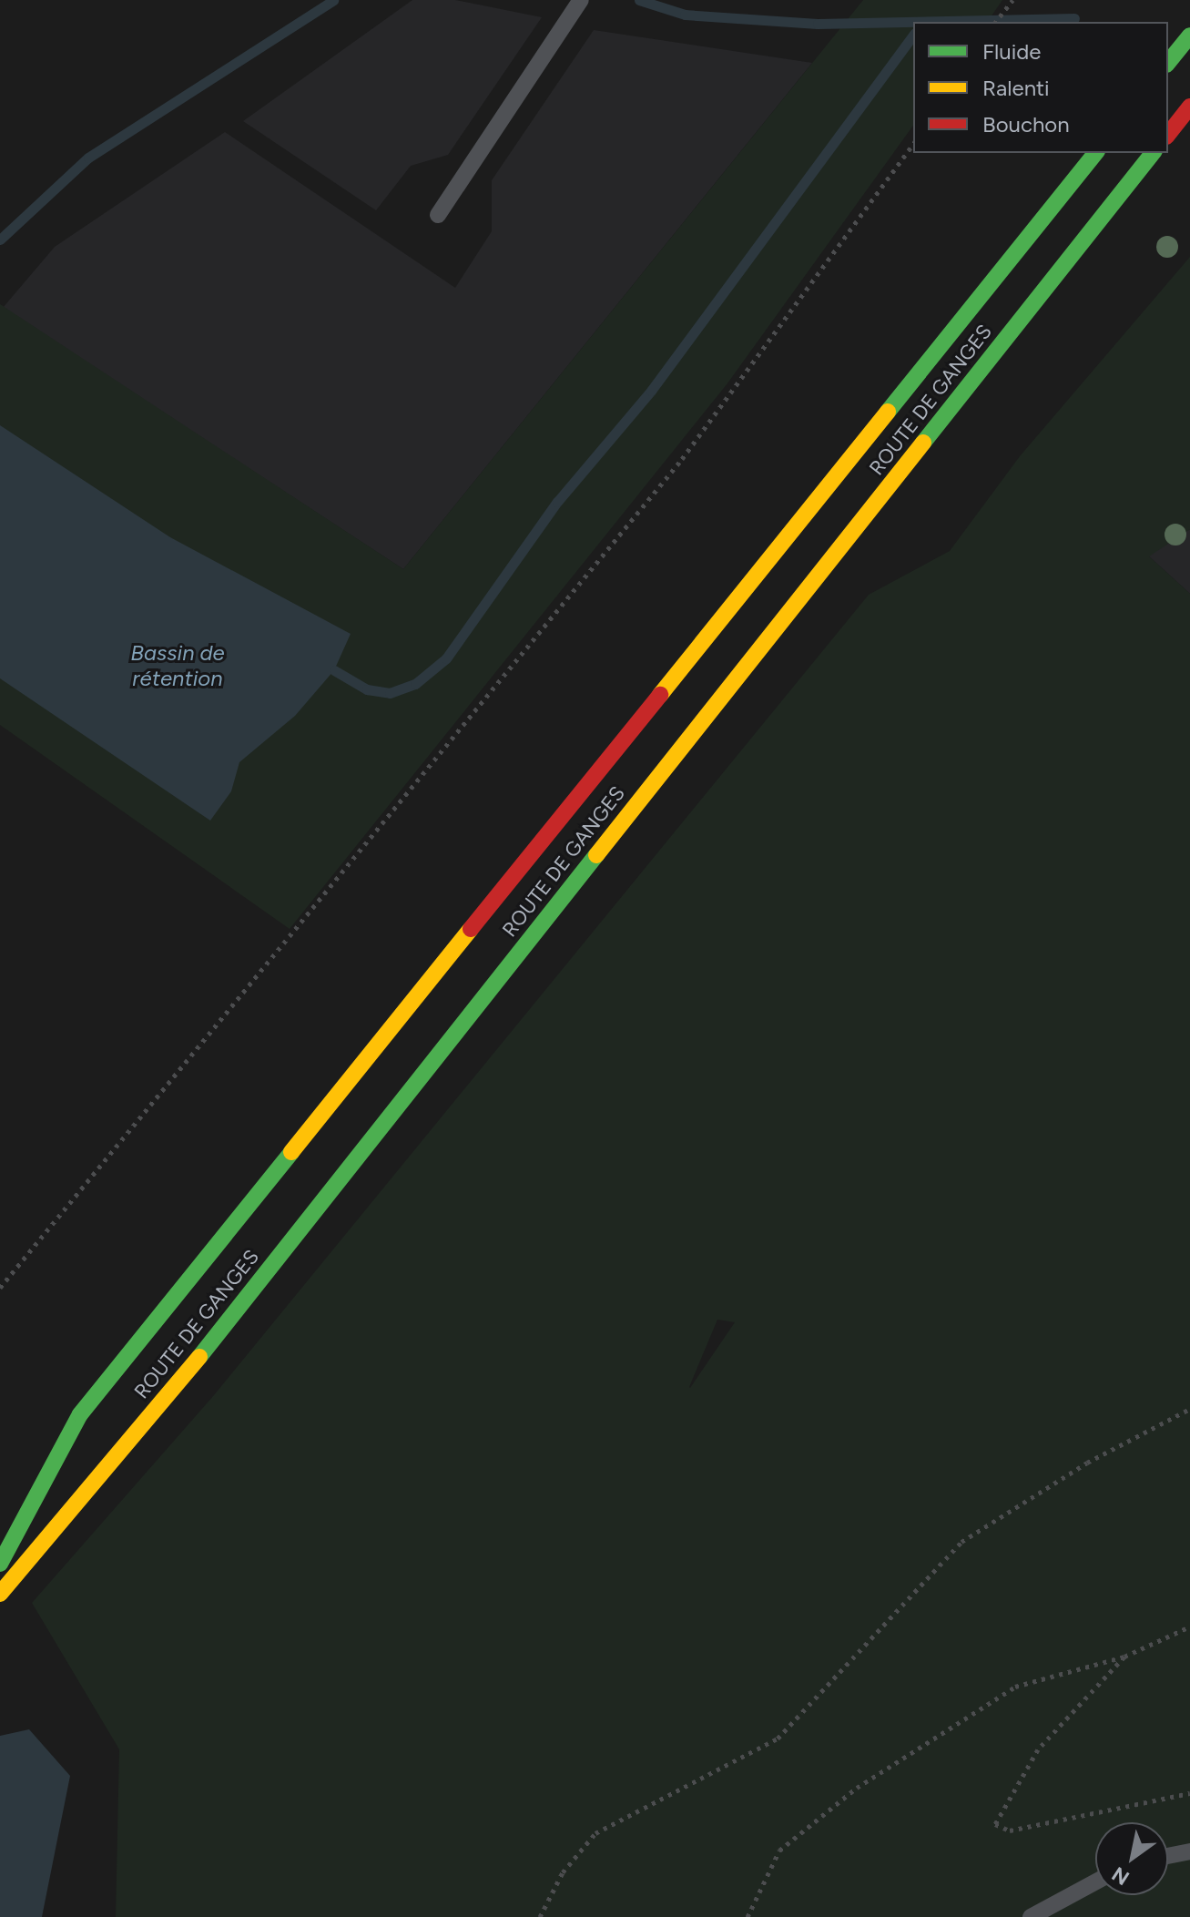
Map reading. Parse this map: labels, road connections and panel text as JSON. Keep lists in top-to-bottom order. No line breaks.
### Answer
{"streets":{"main road":["ROUTE DE GANGES"]},"water":["Bassin de rétention"],"legend":["Fluide","Ralenti","Bouchon"],"north":"bottom left"}
